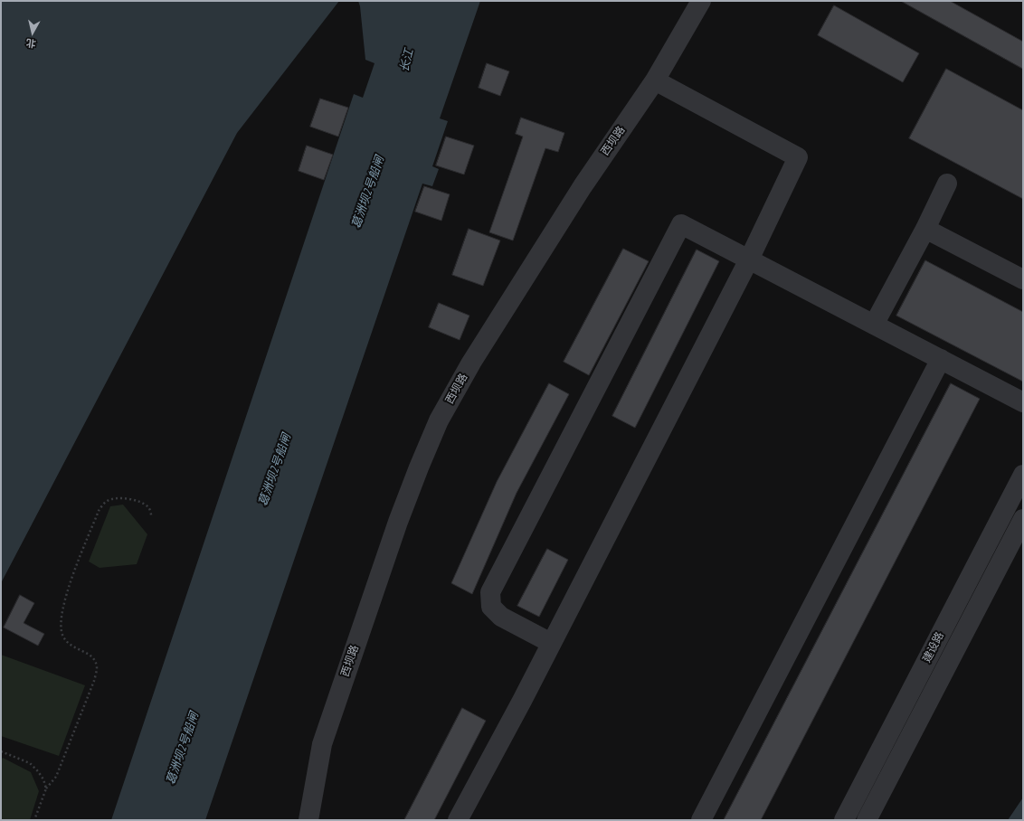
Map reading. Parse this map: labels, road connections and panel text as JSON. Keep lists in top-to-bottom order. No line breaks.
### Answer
{"streets":{"lane":["西坝路","建设路"]},"water":["长江","葛洲坝2号船闸"],"north":"bottom"}
